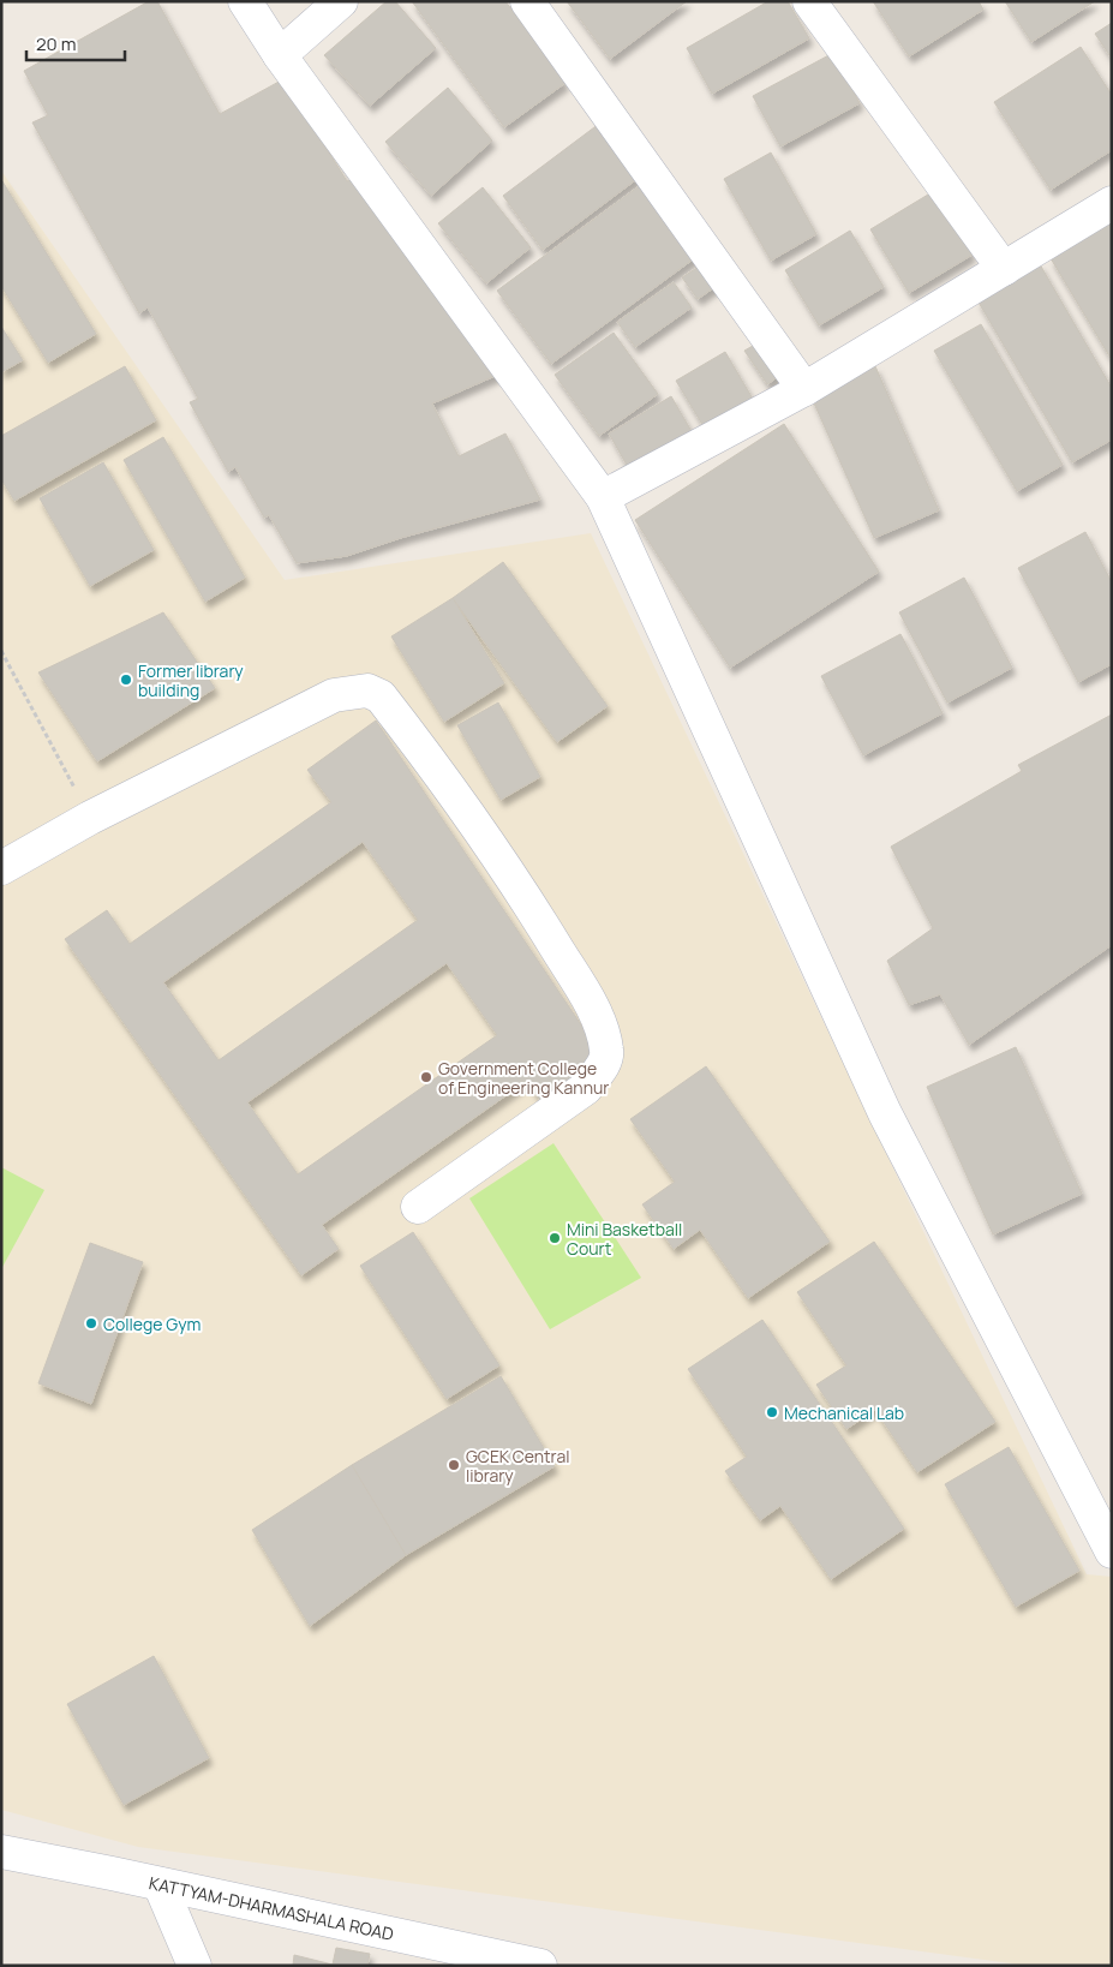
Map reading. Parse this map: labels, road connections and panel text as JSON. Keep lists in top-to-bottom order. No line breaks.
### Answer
{"streets":{"street":["KATTYAM-DHARMASHALA ROAD"]},"places":["Former library building","Government College of Engineering Kannur","Mini Basketball Court","College Gym","Mechanical Lab","GCEK Central library"],"scale_bar":"20 m"}
